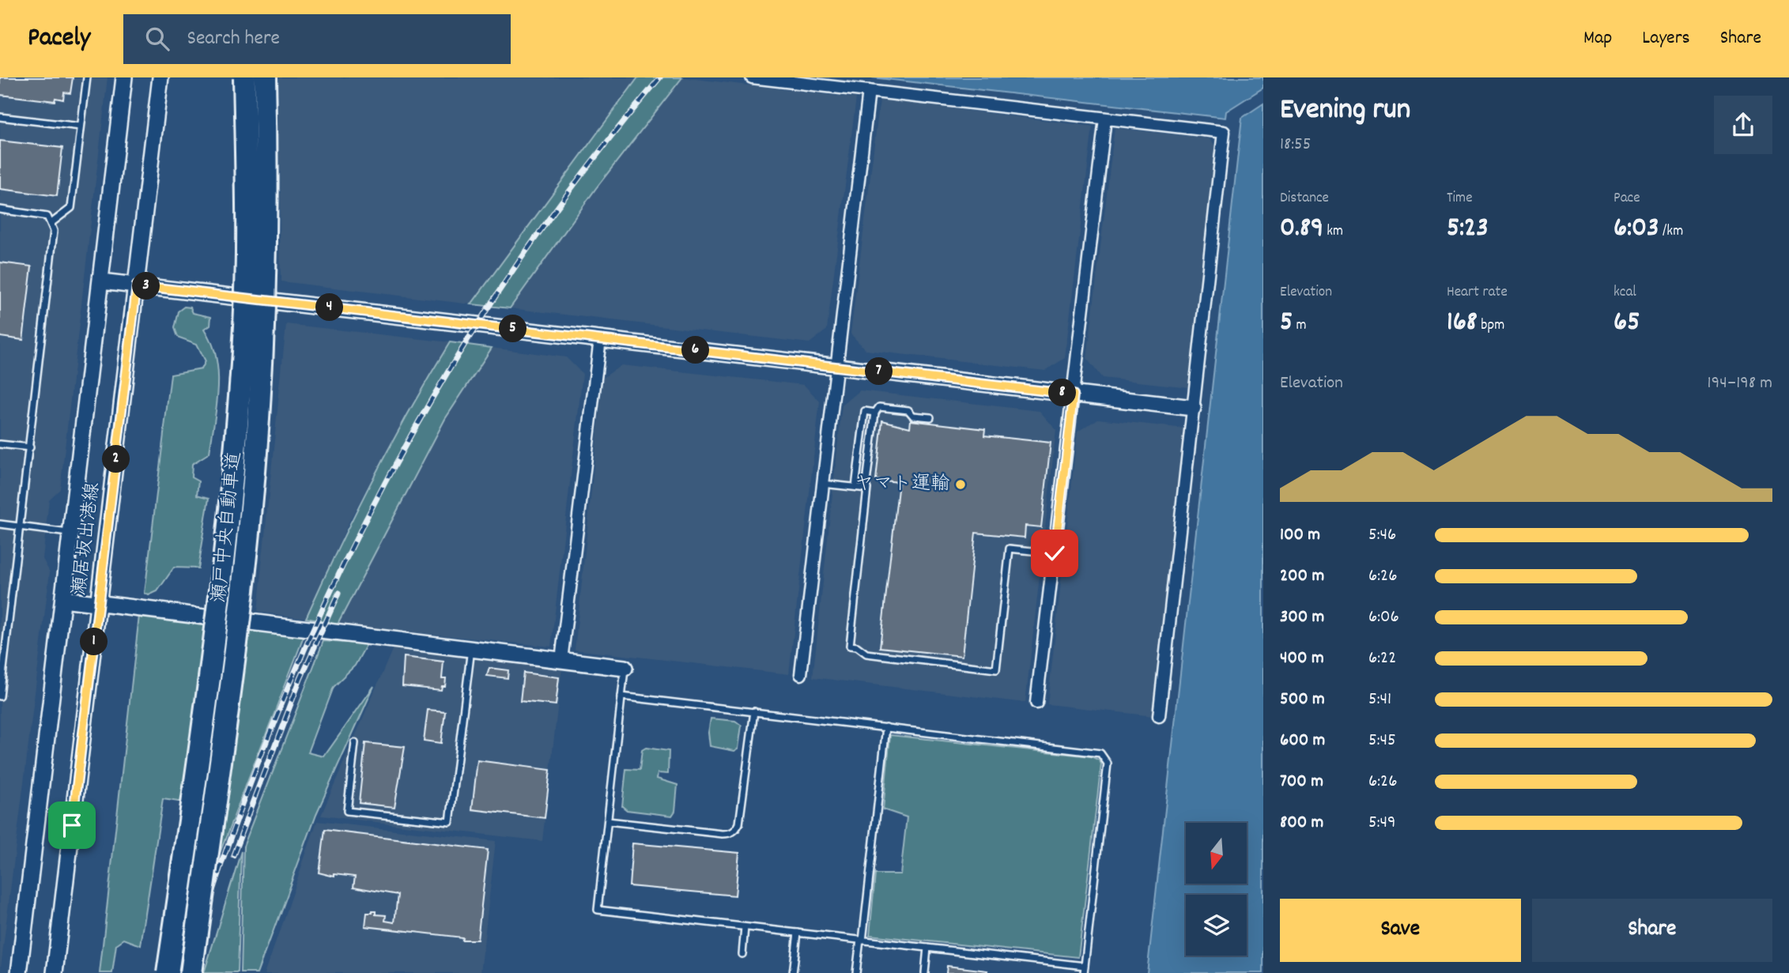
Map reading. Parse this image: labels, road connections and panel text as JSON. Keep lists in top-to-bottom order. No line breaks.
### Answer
{"streets":{"highway":["瀬戸中央自動車道"],"main road":["瀬居坂出港線"]},"places":["ヤマト運輸"],"north":"bottom","page":{"header":"Pacely","search":"Search here","nav":["Map","Layers","Share"],"heading":["Evening run","18:55"],"stats":[["Distance","0.89 km"],["Time","5:23"],["Pace","6:03 /km"],["Elevation","5 m"],["Heart rate","168 bpm"],["kcal","65"]],"pins":["3","4","5","6","7","8","2","1"],"chart":["Elevation","194–198 m"],"list":[{"name":"100 m","note":"5:46"},{"name":"200 m","note":"6:26"},{"name":"300 m","note":"6:06"},{"name":"400 m","note":"6:22"},{"name":"500 m","note":"5:41"},{"name":"600 m","note":"5:45"},{"name":"700 m","note":"6:26"},{"name":"800 m","note":"5:49"}],"buttons":["Save","Share"]}}
